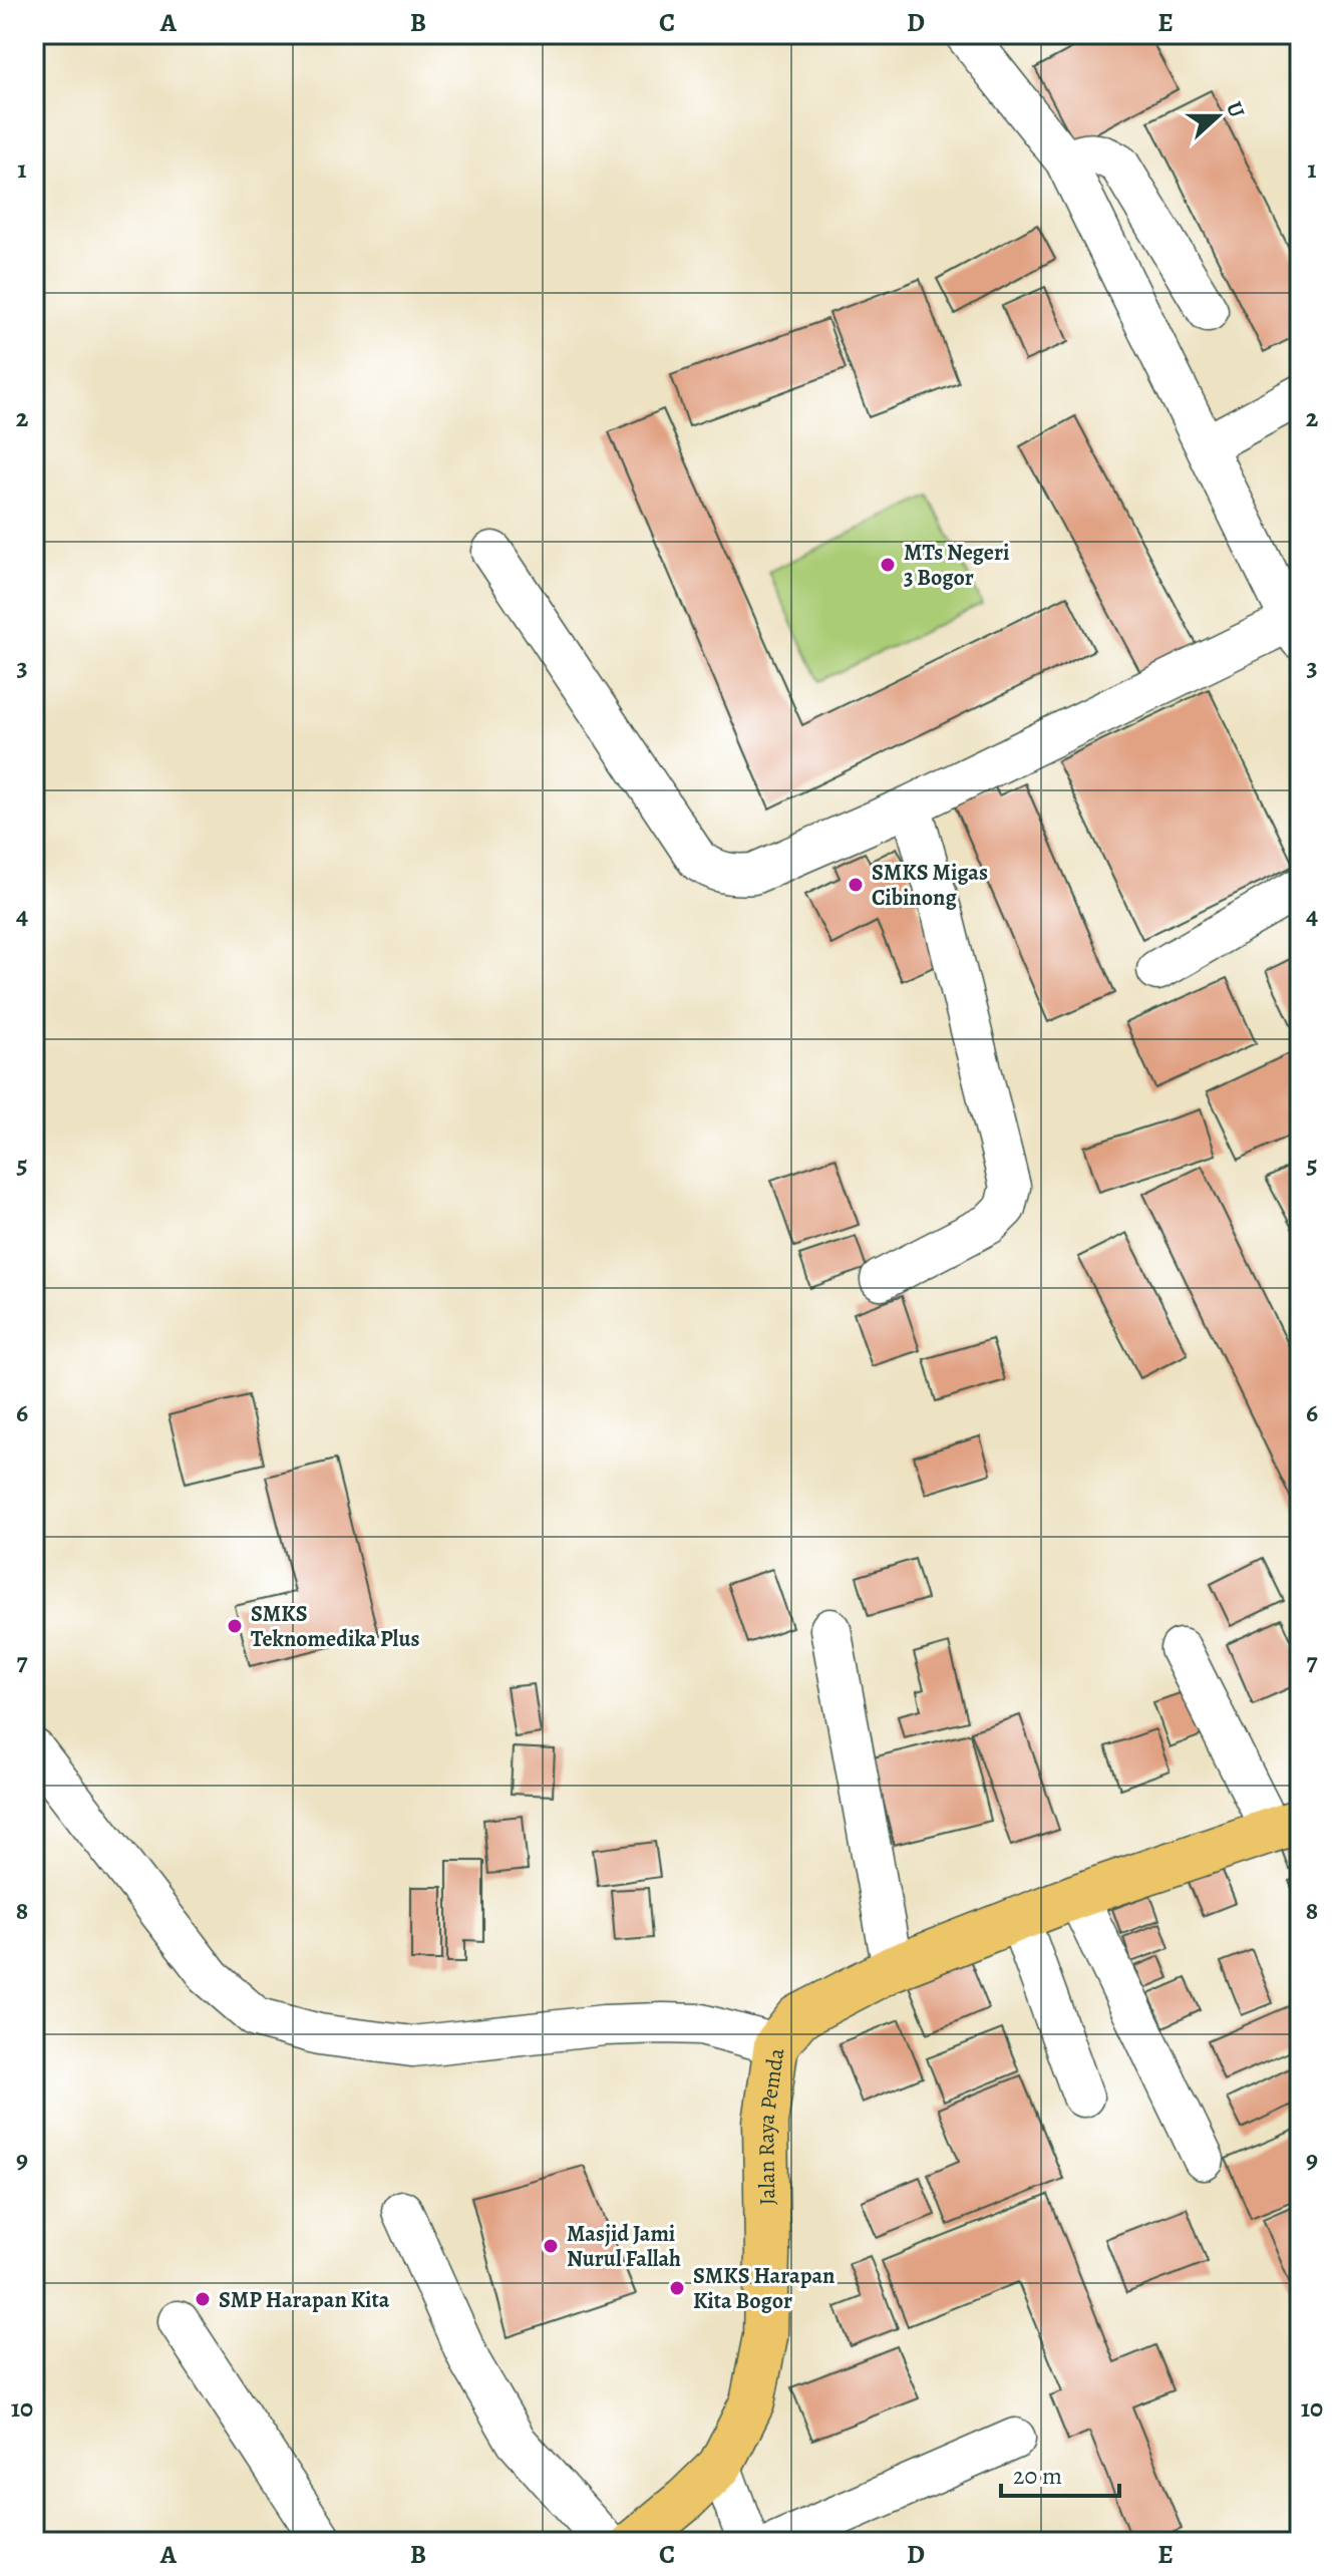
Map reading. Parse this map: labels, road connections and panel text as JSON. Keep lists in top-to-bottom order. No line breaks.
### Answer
{"streets":{"main road":["Jalan Raya Pemda"]},"places":["MTs Negeri 3 Bogor","SMKS Migas Cibinong","SMKS Teknomedika Plus","Masjid Jami Nurul Fallah","SMKS Harapan Kita Bogor","SMP Harapan Kita"],"scale_bar":"20 m","north":"right","grid":{"columns":["A","B","C","D","E"],"rows":["1","2","3","4","5","6","7","8","9","10"]}}
